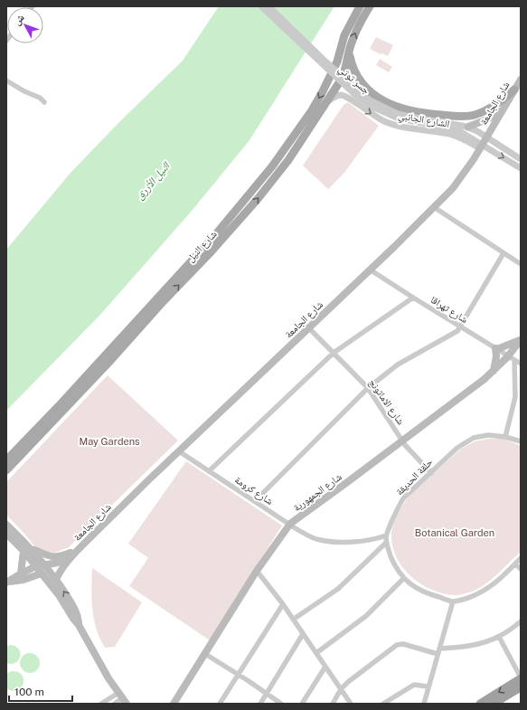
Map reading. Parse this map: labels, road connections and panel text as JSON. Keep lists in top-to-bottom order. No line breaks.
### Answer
{"streets":{"main road":["شارع الجامعة","شارع النيل","شارع الجمهورية"],"street":["جسر توتي","الشارع الجانبي","شارع تهراقا","شارع الاماتونج","حلقة الحديقة","شارع كرومة"]},"crossings":[["شارع الجامعة","الشارع الجانبي"],["شارع الجامعة","شارع تهراقا"],["شارع الجامعة","شارع الاماتونج"],["شارع الجامعة","شارع كرومة"],["الشارع الجانبي","شارع النيل"],["شارع تهراقا","شارع الجمهورية"],["شارع الاماتونج","حلقة الحديقة"],["شارع الاماتونج","شارع الجمهورية"],["حلقة الحديقة","شارع كرومة"],["شارع كرومة","شارع الجمهورية"]],"one_way":["الشارع الجانبي"],"water":["النيل الأزرق"],"parks":["May Gardens","Botanical Garden"],"scale_bar":"100 m","north":"top left"}
